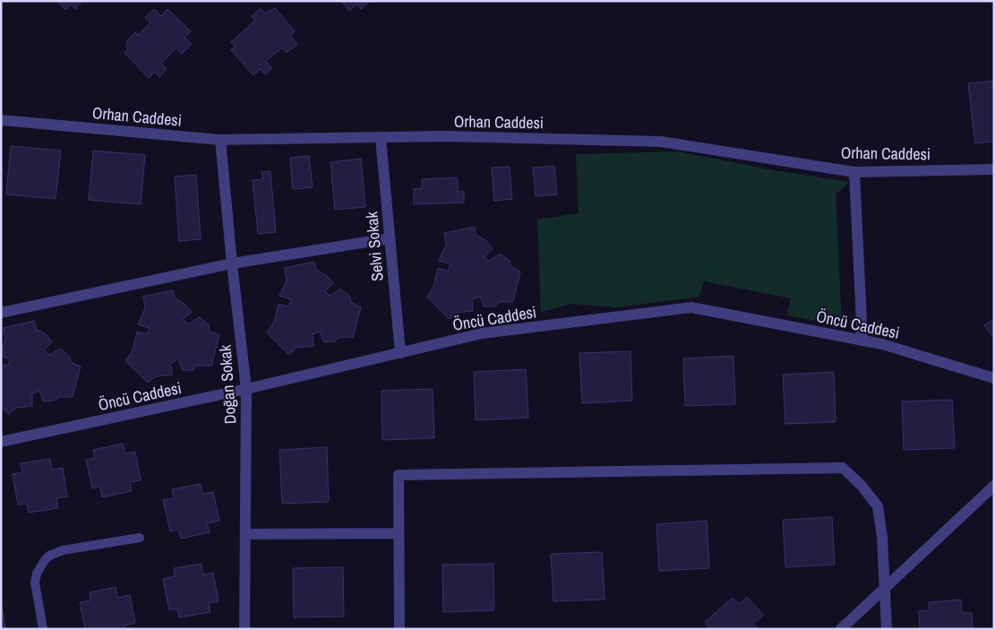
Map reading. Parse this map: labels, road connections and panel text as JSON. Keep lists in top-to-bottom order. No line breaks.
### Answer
{"streets":{"street":["Orhan Caddesi","Selvi Sokak","Öncü Caddesi","Doğan Sokak"]},"crossings":[["Orhan Caddesi","Selvi Sokak"],["Orhan Caddesi","Doğan Sokak"],["Selvi Sokak","Öncü Caddesi"],["Öncü Caddesi","Doğan Sokak"]]}
